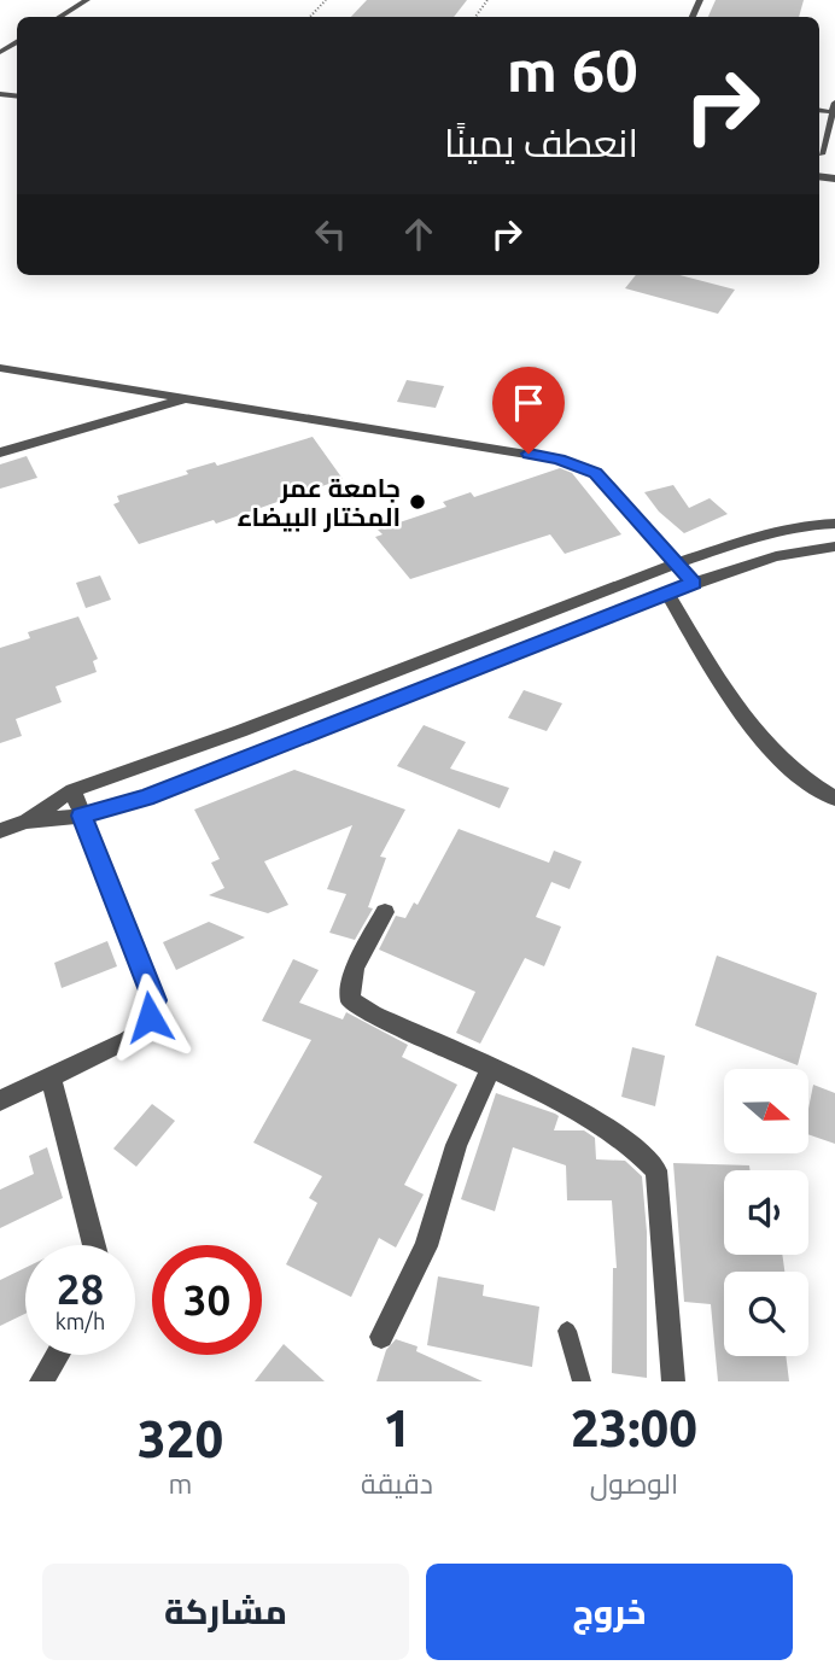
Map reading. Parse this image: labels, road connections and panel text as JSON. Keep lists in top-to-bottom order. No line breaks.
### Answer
{"places":["جامعة عمر المختار البيضاء"],"north":"right","page":{"turn":["60 m","انعطف يمينًا"],"speed":"28 km/h","limit":"30","eta":["23:00","الوصول","1","دقيقة","320","m"],"buttons":["خروج","مشاركة"]}}
